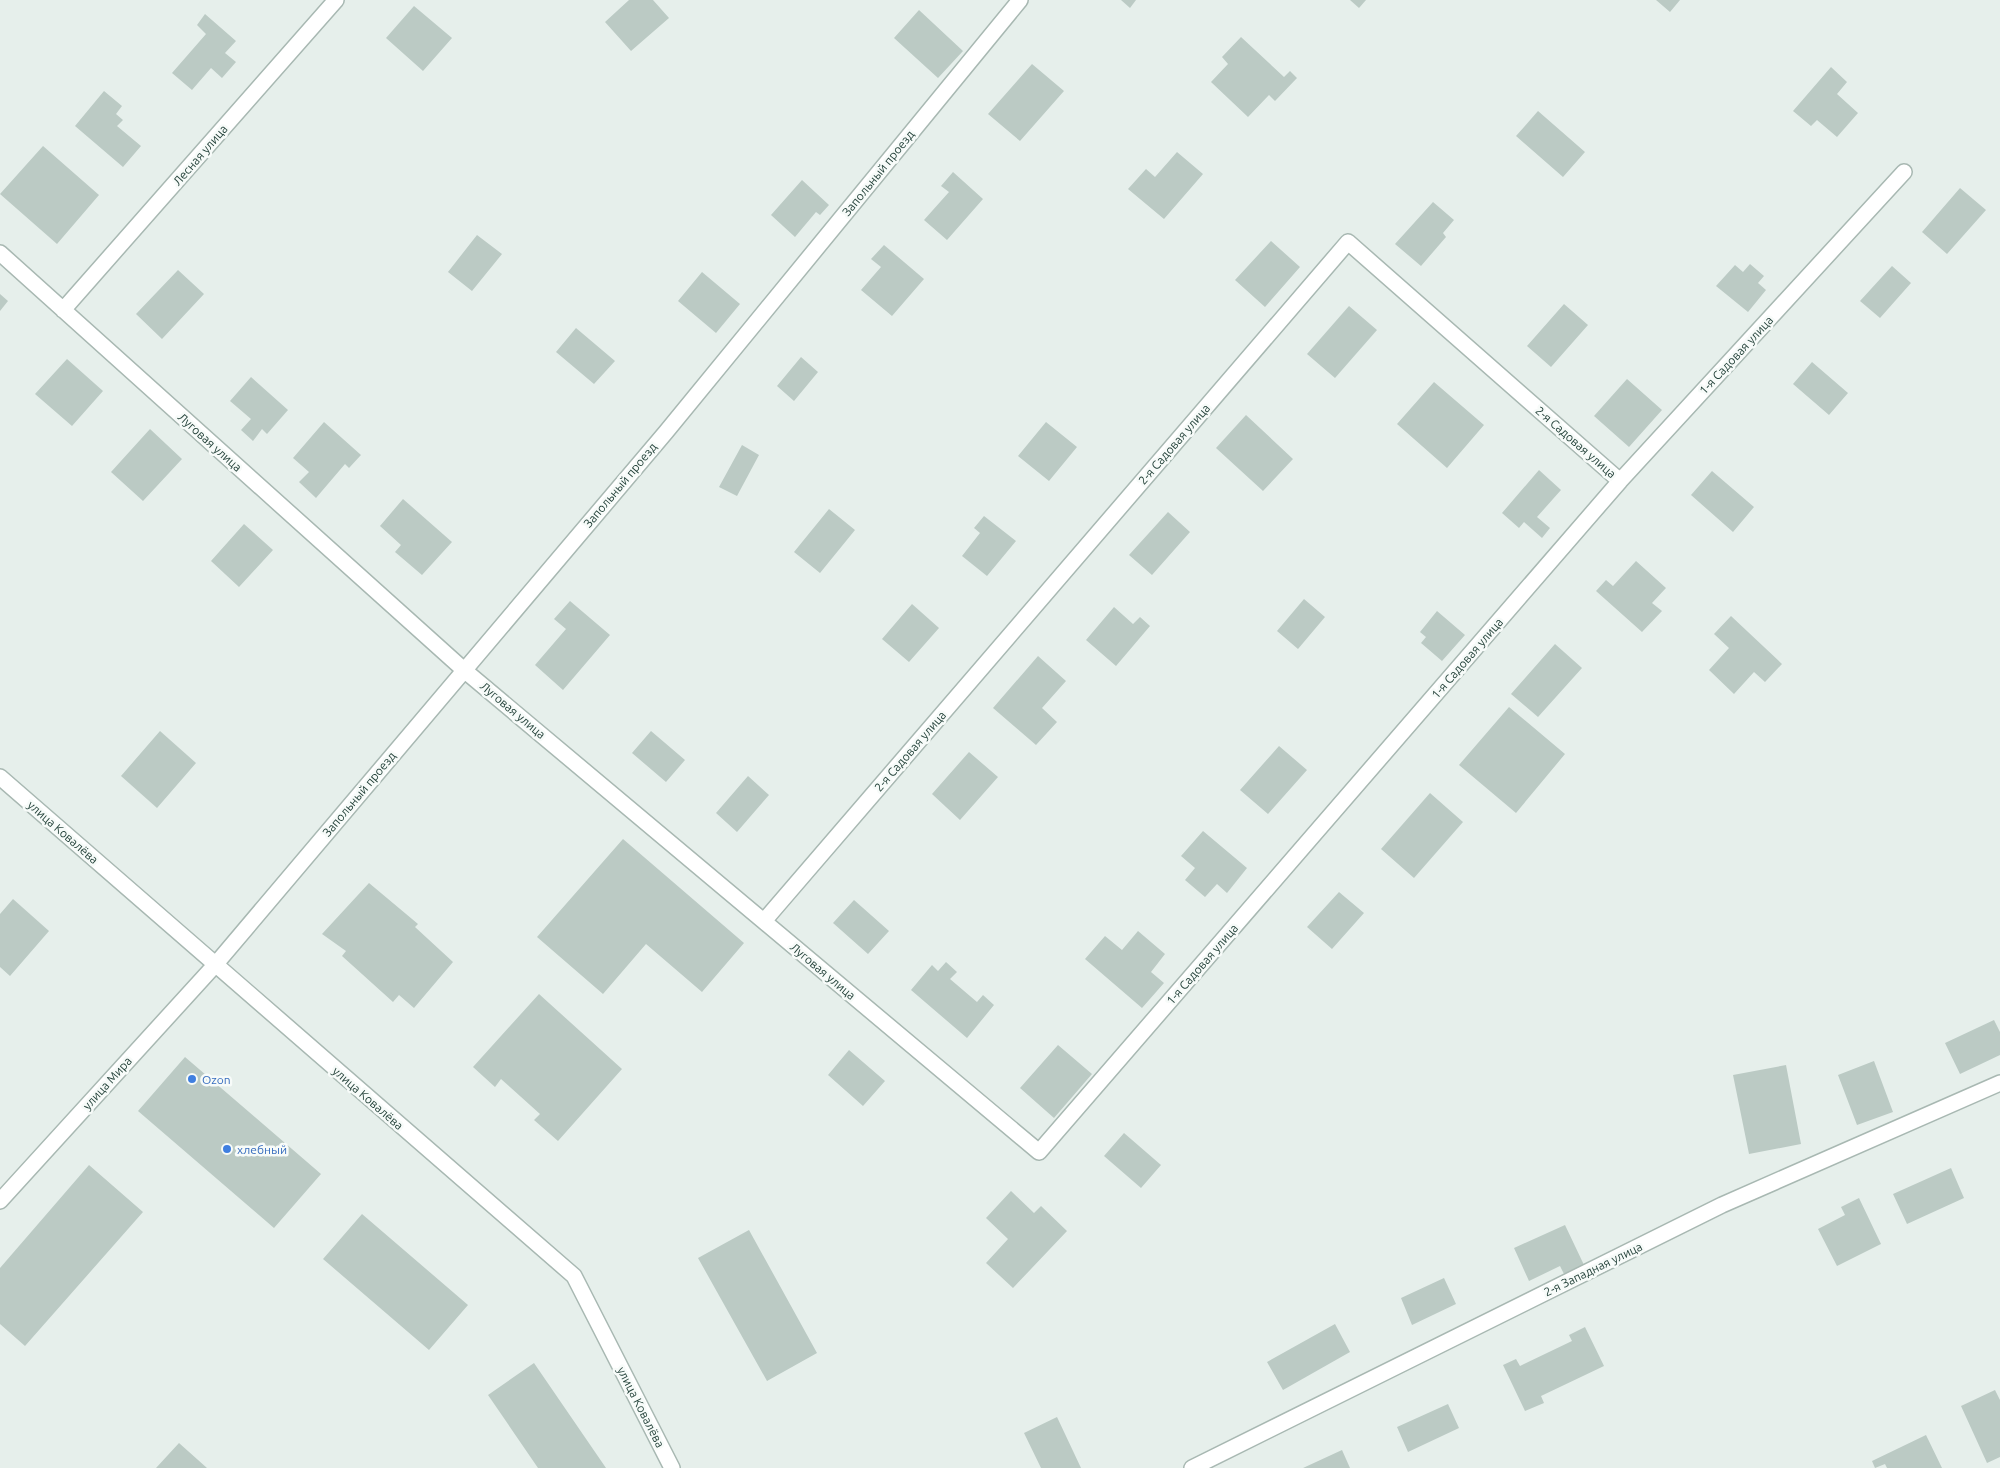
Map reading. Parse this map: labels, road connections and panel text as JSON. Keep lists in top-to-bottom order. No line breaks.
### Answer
{"streets":{"street":["Лесная улица","Запольный проезд","1-я Садовая улица","Луговая улица","2-я Садовая улица","улица Ковалёва","улица Мира","2-я Западная улица"]},"crossings":[["Лесная улица","Луговая улица"],["Запольный проезд","Луговая улица"],["Запольный проезд","улица Ковалёва"],["Запольный проезд","улица Мира"],["1-я Садовая улица","Луговая улица"],["1-я Садовая улица","2-я Садовая улица"],["Луговая улица","2-я Садовая улица"],["улица Ковалёва","улица Мира"]],"places":["Ozon","хлебный"]}
